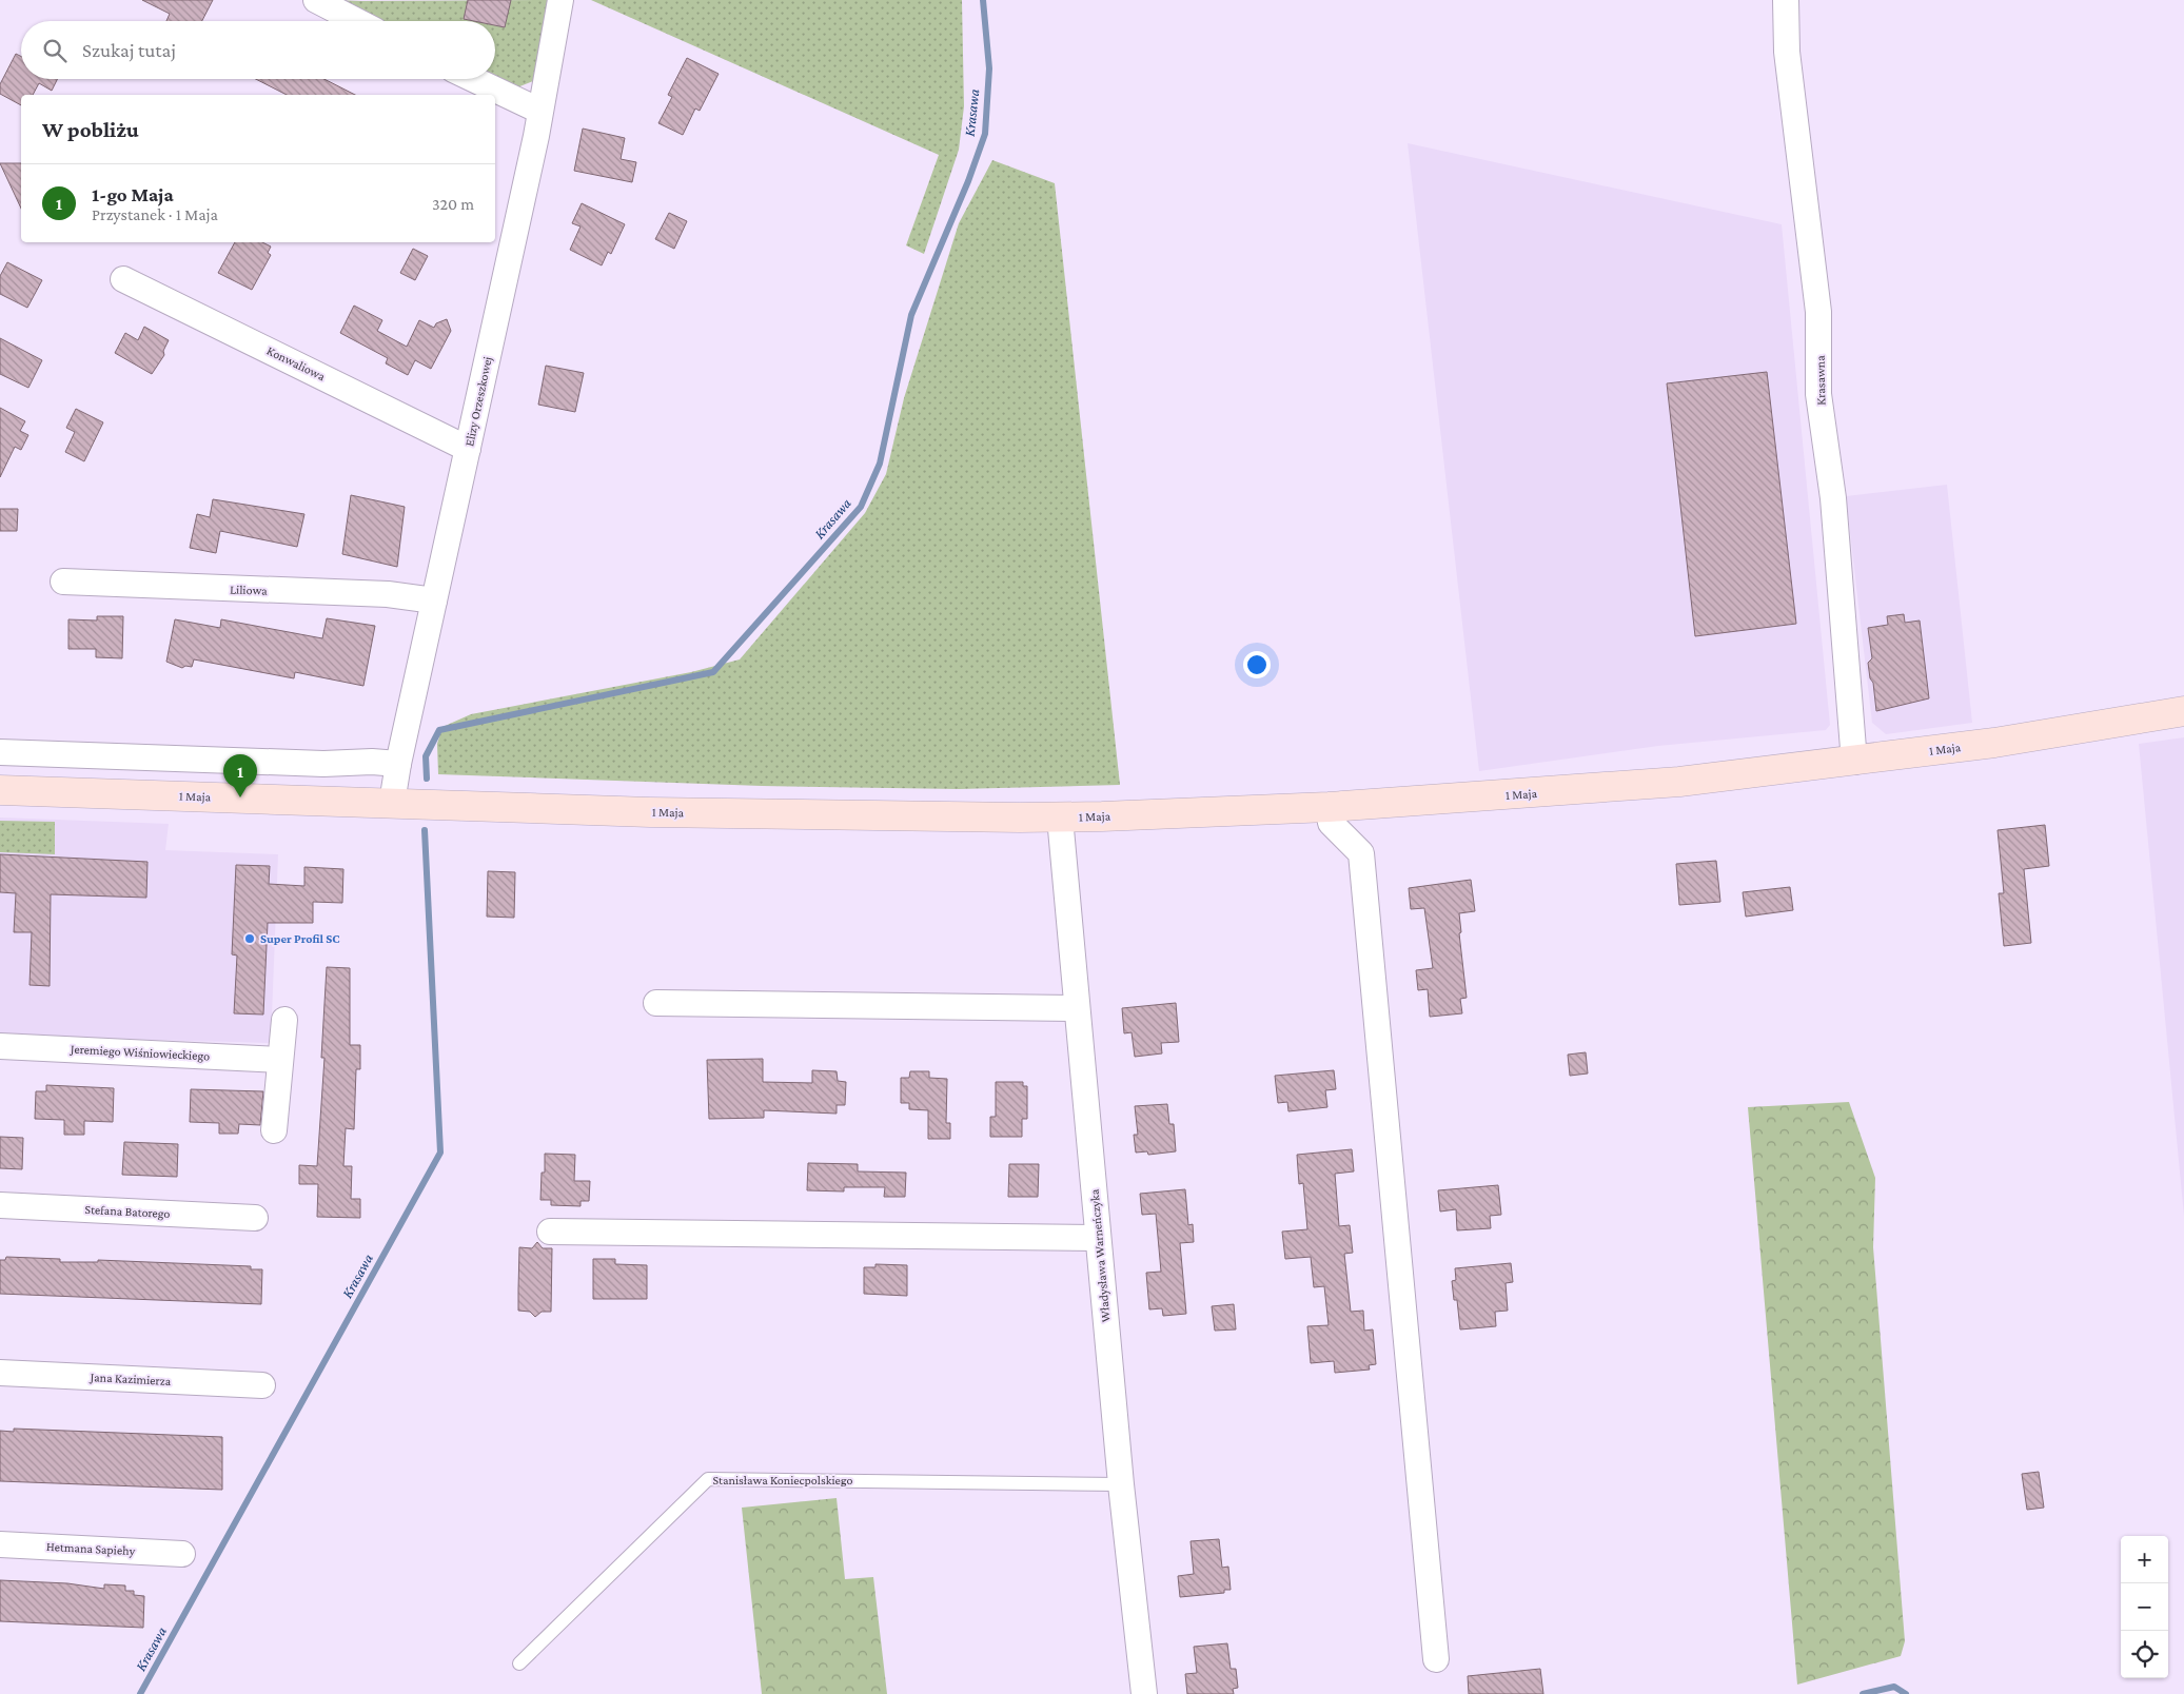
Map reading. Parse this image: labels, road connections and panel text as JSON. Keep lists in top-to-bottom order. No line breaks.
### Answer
{"streets":{"main road":["1 Maja"],"street":["Konwaliowa","Krasawna","Elizy Orzeszkowej","Liliowa","Jeremiego Wiśniowieckiego","Stefana Batorego","Władysława Warneńczyka","Jana Kazimierza","Hetmana Sapiehy"],"lane":["Stanisława Koniecpolskiego"]},"crossings":[["Konwaliowa","Elizy Orzeszkowej"],["Krasawna","1 Maja"],["Elizy Orzeszkowej","Liliowa"],["Elizy Orzeszkowej","1 Maja"],["1 Maja","Władysława Warneńczyka"],["Władysława Warneńczyka","Stanisława Koniecpolskiego"]],"water":["Krasawa"],"places":["Super Profil SC"],"page":{"search":"Szukaj tutaj","heading":"W pobliżu","list":[{"mark":"1","name":"1-go Maja","note":"Przystanek · 1 Maja","value":"320 m"}],"pins":"1","map_buttons":["+","−"]}}
